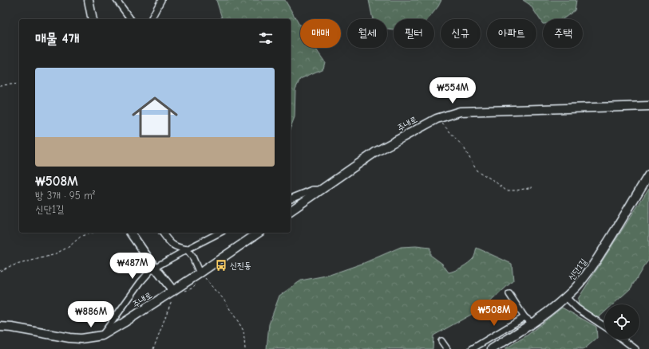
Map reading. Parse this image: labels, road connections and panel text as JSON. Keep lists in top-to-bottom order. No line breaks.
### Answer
{"streets":{"main road":["주내로","신단1길"]},"places":{"bus stop":["신진동"]},"page":{"chip":["매매","월세","필터","신규","아파트","주택"],"heading":"매물 4개","list":[{"name":"₩508M","note":"방 3개 · 95 m² · 신단1길"}],"price":["₩554M","₩487M","₩508M","₩886M"]}}
